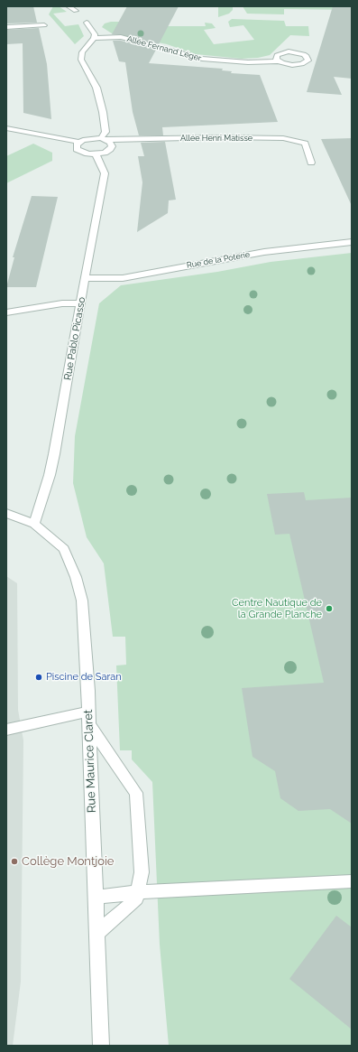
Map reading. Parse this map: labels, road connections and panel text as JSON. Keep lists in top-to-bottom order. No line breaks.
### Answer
{"streets":{"street":["Allée Fernand Léger","Allée Henri Matisse","Rue de la Poterie","Rue Pablo Picasso","Rue Maurice Claret"]},"crossings":[["Rue de la Poterie","Rue Pablo Picasso"],["Rue Pablo Picasso","Rue Maurice Claret"]],"places":["Centre Nautique de la Grande Planche","Piscine de Saran","Collège Montjoie"]}
